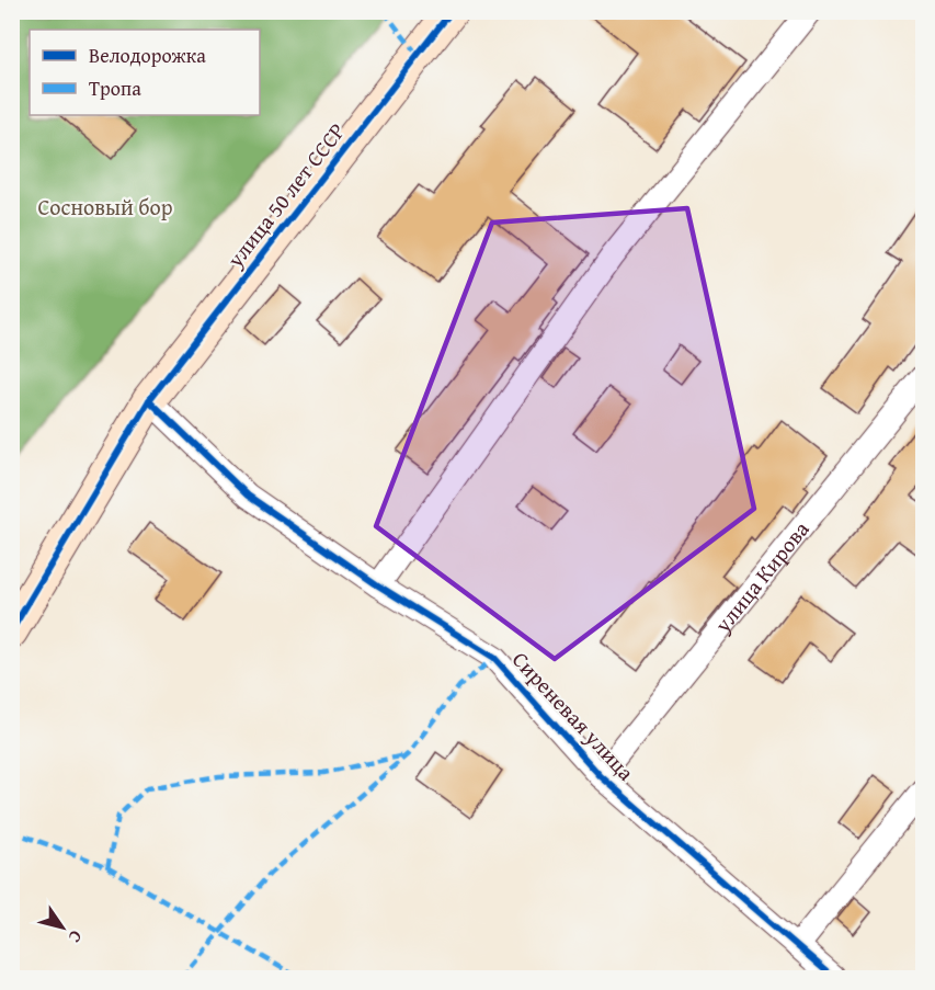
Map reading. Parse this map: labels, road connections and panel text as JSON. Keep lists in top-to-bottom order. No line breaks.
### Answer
{"streets":{"street":["улица 50 лет СССР","улица Кирова","Сиреневая улица"]},"crossings":[["улица 50 лет СССР","Сиреневая улица"],["улица Кирова","Сиреневая улица"]],"parks":["Сосновый бор"],"legend":["Велодорожка","Тропа"],"north":"bottom right"}
